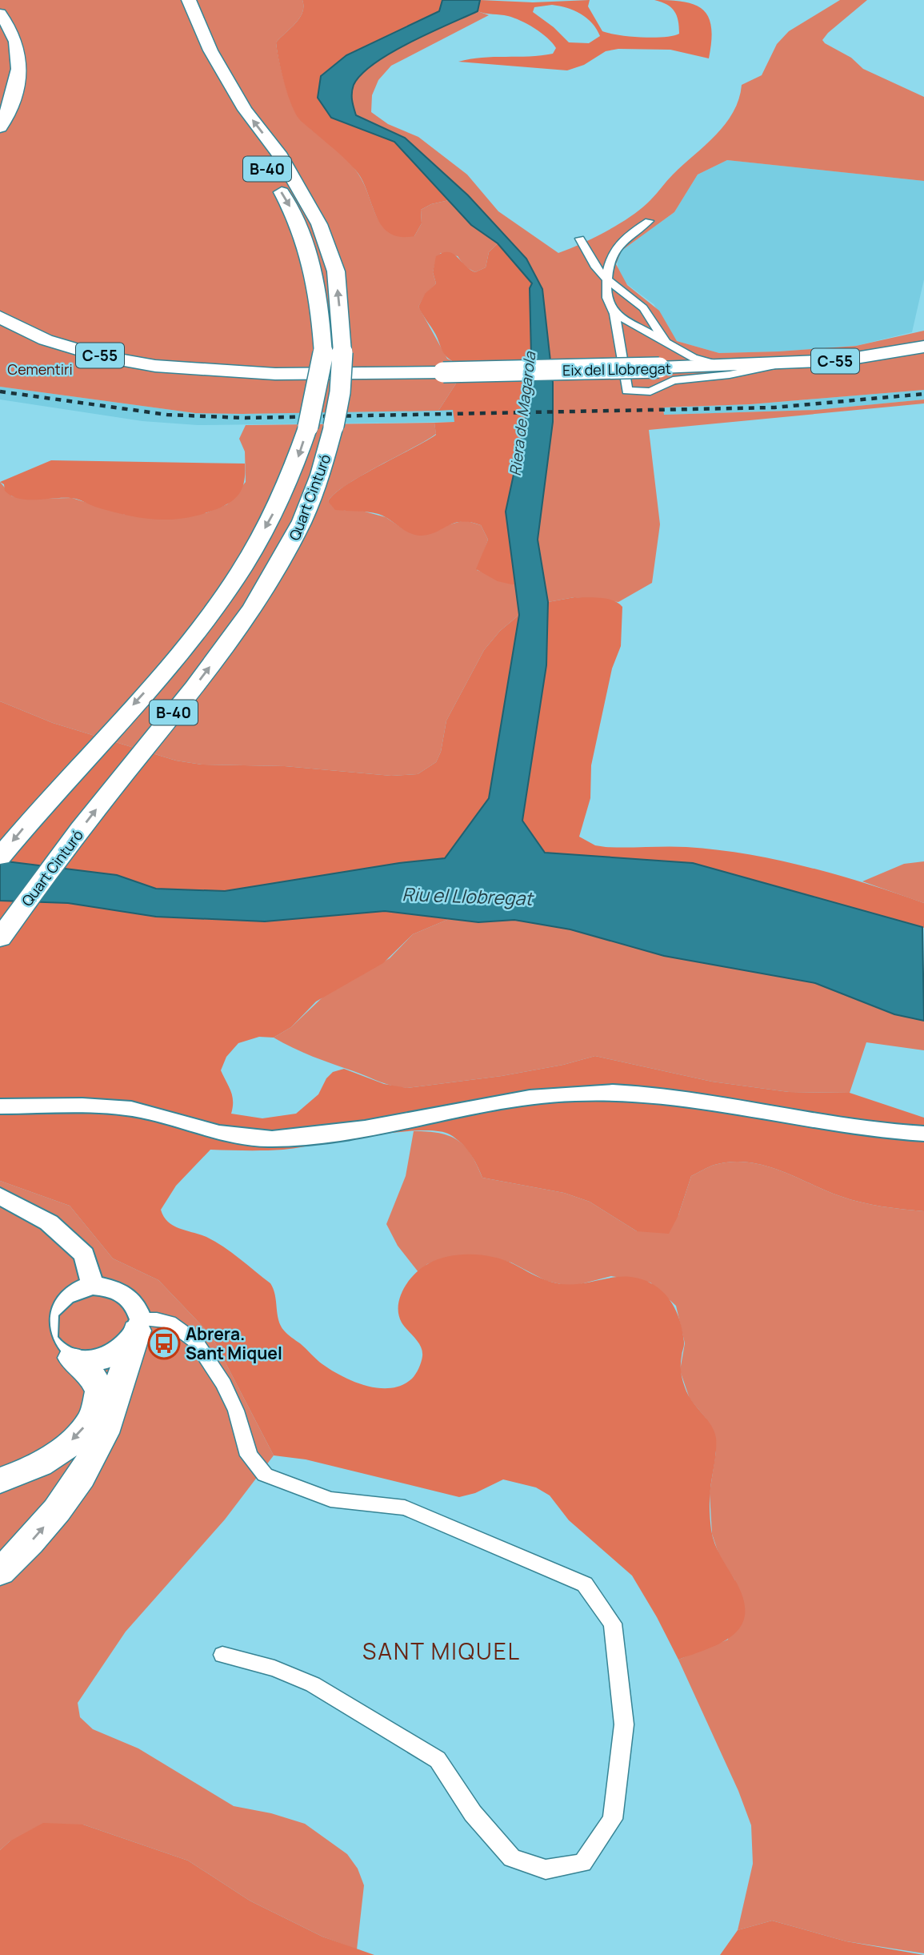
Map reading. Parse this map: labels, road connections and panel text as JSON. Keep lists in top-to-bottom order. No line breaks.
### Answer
{"streets":{"highway":["B-40","C-55","Eix del Llobregat","Quart Cinturó"]},"districts":["SANT MIQUEL"],"water":["Riera de Magarola","Riu el Llobregat"],"parks":["Cementiri"],"places":{"bus stop":["Abrera. Sant Miquel"]}}
